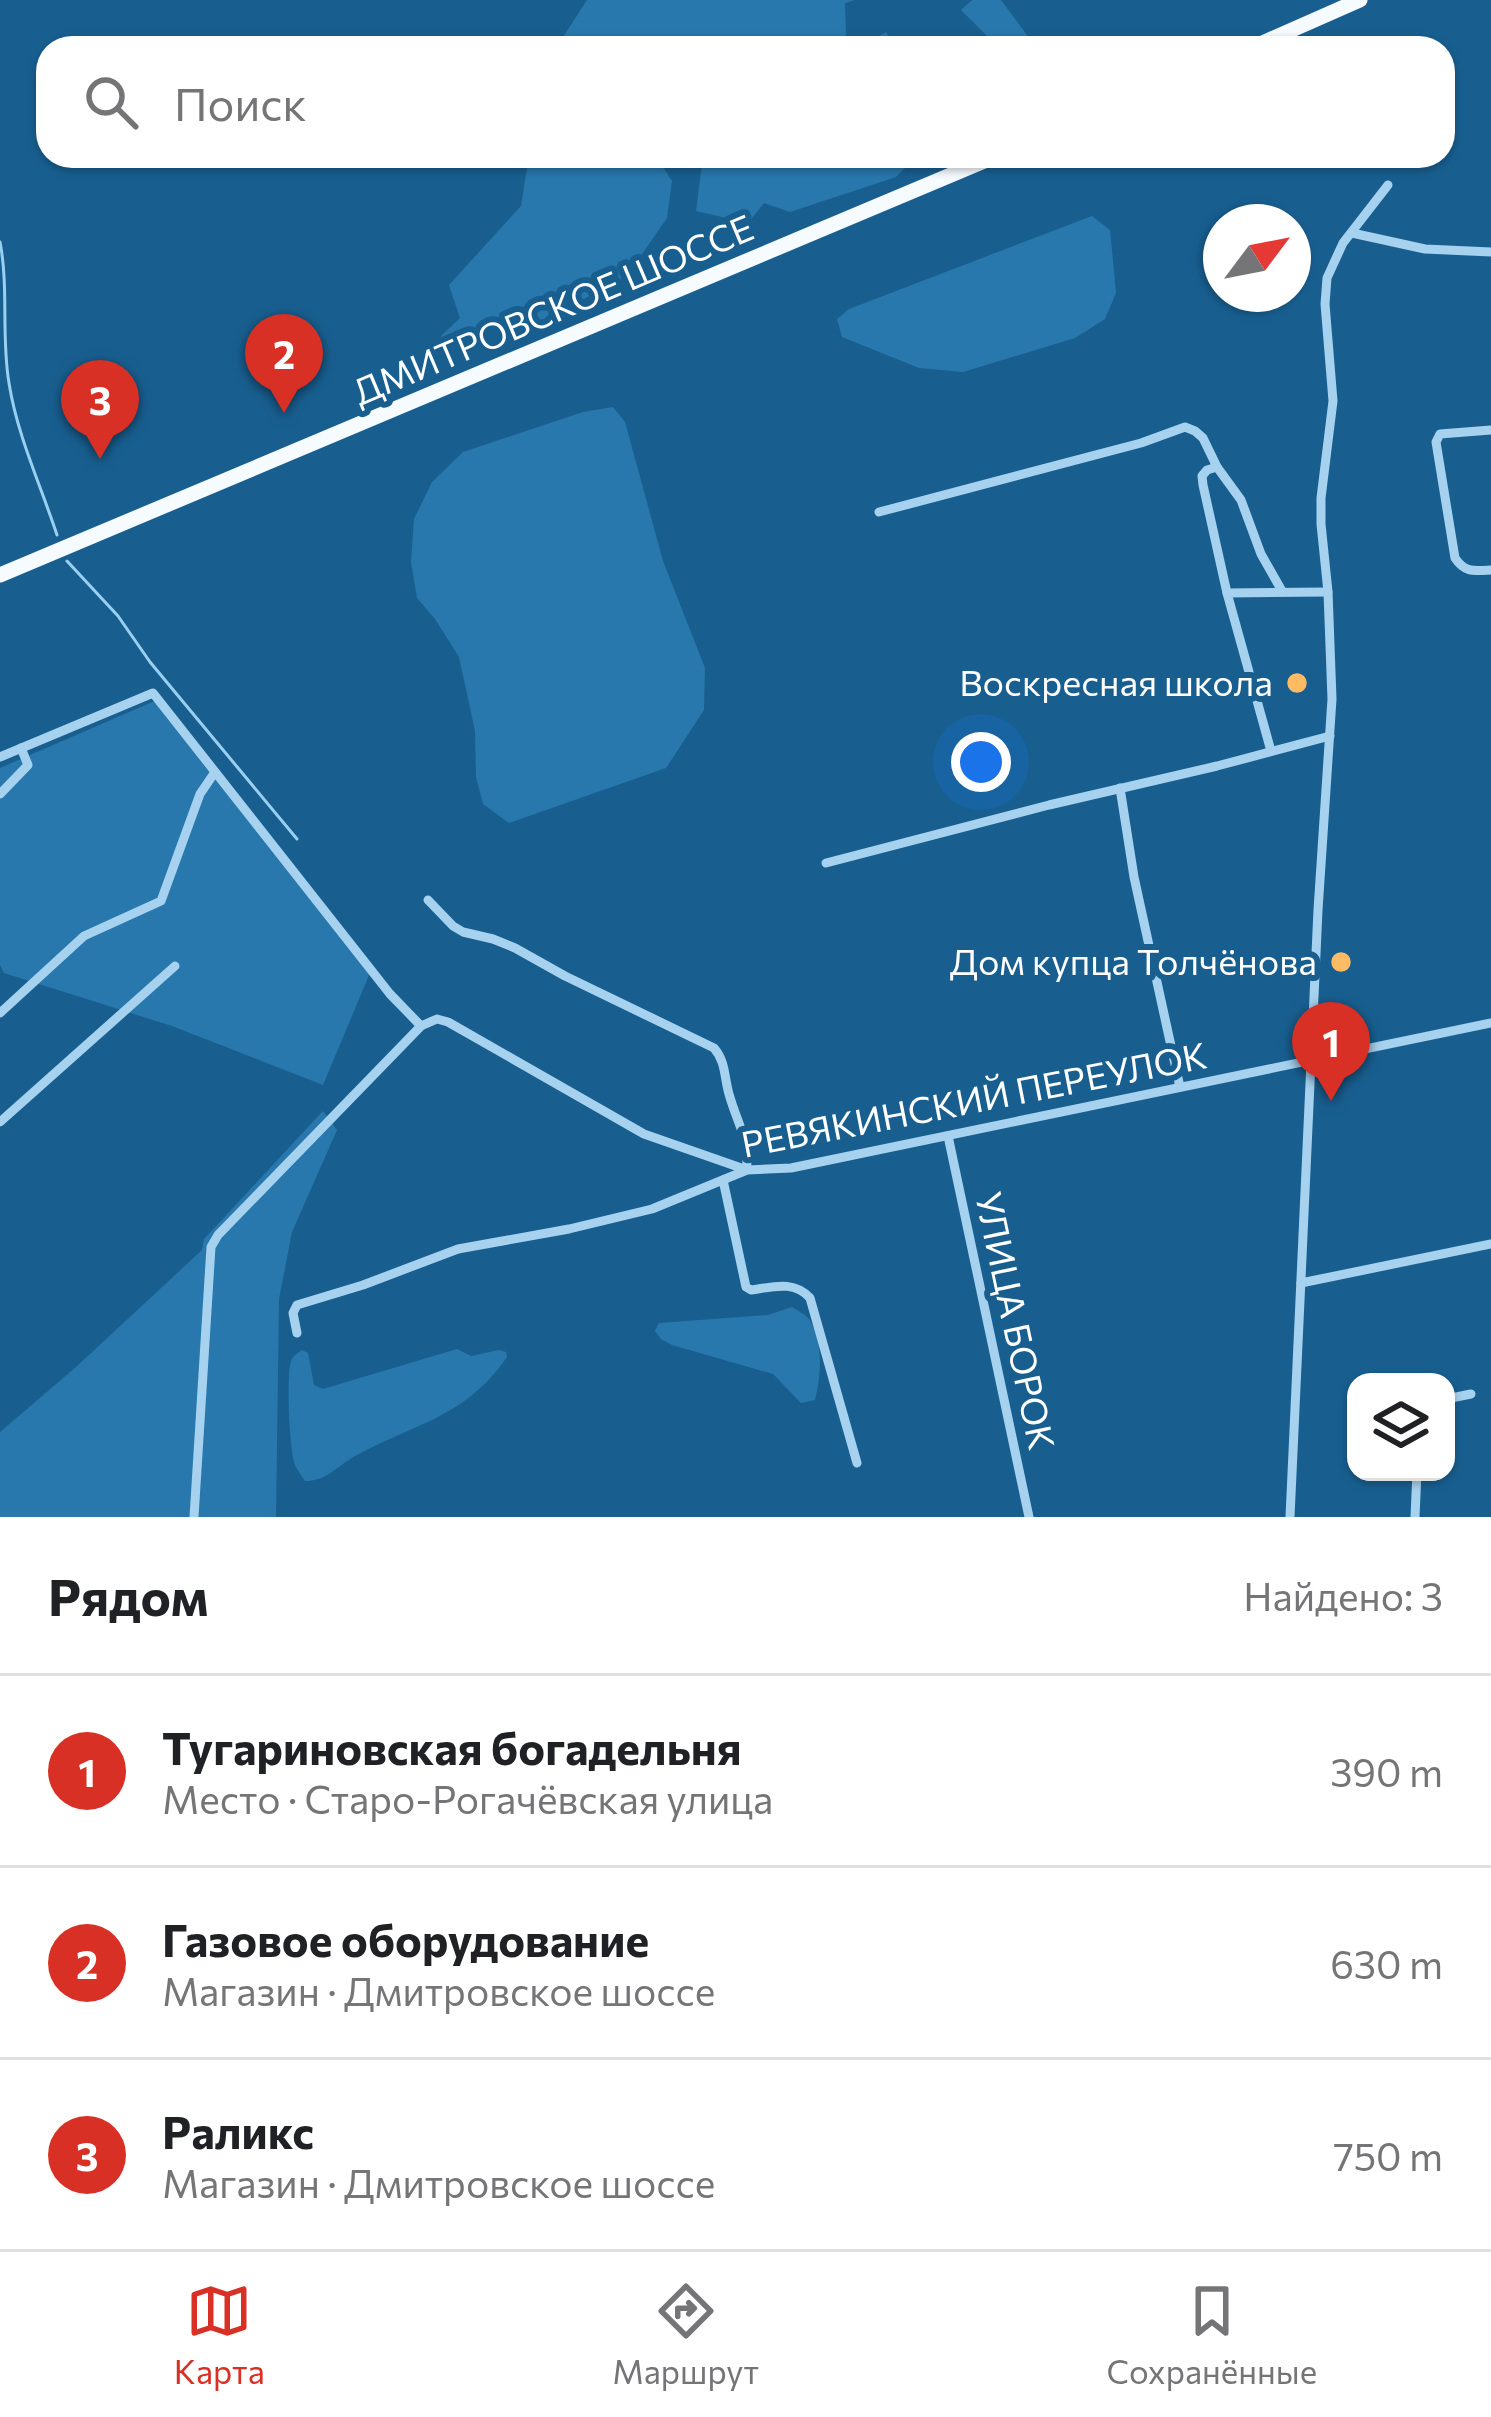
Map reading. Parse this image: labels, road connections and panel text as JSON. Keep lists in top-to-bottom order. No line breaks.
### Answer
{"streets":{"highway":["ДМИТРОВСКОЕ ШОССЕ"],"street":["РЕВЯКИНСКИЙ ПЕРЕУЛОК","УЛИЦА БОРОК"]},"crossings":[["РЕВЯКИНСКИЙ ПЕРЕУЛОК","УЛИЦА БОРОК"]],"places":["Воскресная школа","Дом купца Толчёнова"],"north":"top right","page":{"search":"Поиск","pins":["2","3","1"],"heading":["Рядом","Найдено: 3"],"list":[{"mark":"1","name":"Тугариновская богадельня","note":"Место · Старо-Рогачёвская улица","value":"390 m"},{"mark":"2","name":"Газовое оборудование","note":"Магазин · Дмитровское шоссе","value":"630 m"},{"mark":"3","name":"Раликс","note":"Магазин · Дмитровское шоссе","value":"750 m"}],"nav":["Карта","Маршрут","Сохранённые"]}}
